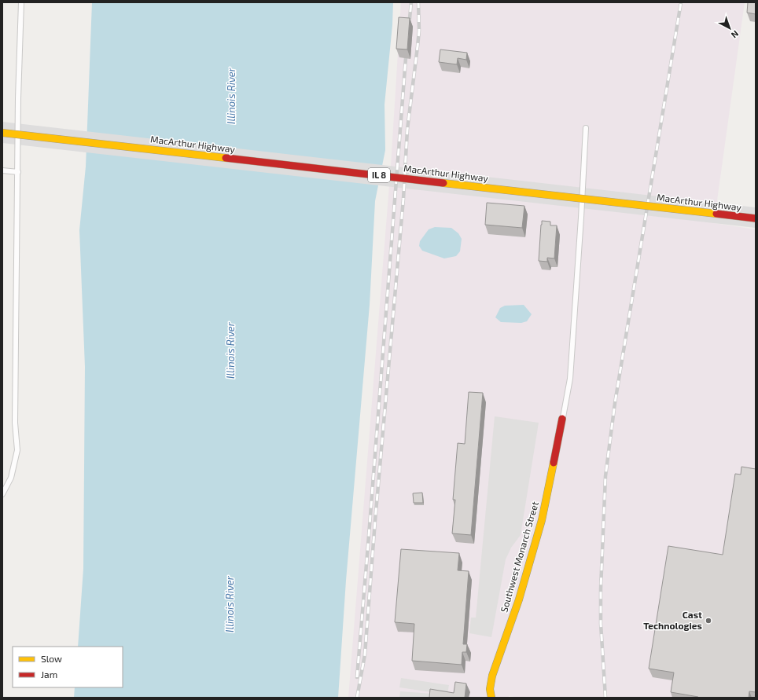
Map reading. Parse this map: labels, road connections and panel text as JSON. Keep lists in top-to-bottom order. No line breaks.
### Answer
{"streets":{"main road":["MacArthur Highway","IL 8","Southwest Monarch Street"]},"water":["Illinois River"],"places":["Cast Technologies"],"legend":["Slow","Jam"],"north":"bottom right"}
